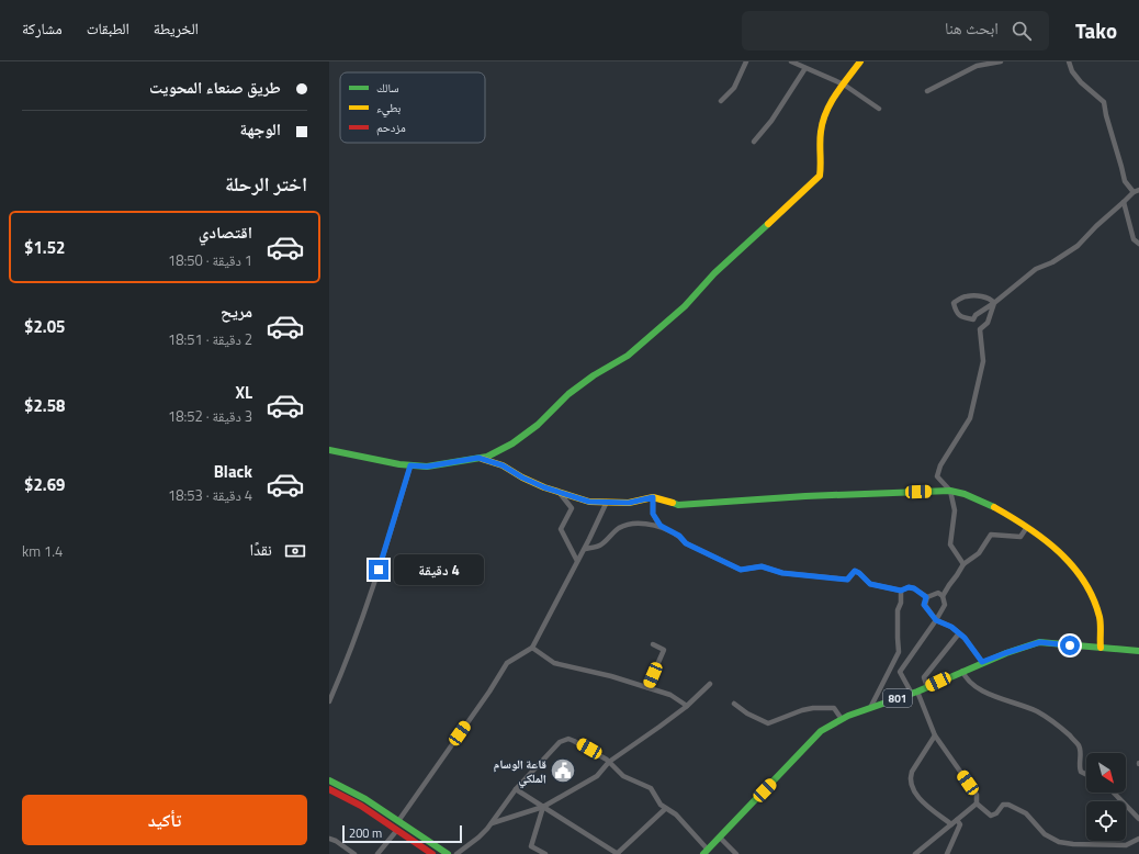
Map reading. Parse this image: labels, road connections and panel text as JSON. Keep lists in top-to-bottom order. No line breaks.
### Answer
{"streets":{"street":["801"]},"places":{"public building":["قاعة الوسام الملكي"]},"legend":["سالك","بطيء","مزدحم"],"scale_bar":"200 m","north":"bottom right","page":{"header":"Tako","search":"ابحث هنا","nav":["الخريطة","الطبقات","مشاركة"],"banner":["طريق صنعاء المحويت","الوجهة"],"heading":"اختر الرحلة","list":[{"name":"اقتصادي","note":"1 دقيقة · 18:50","value":"$1.52"},{"name":"مريح","note":"2 دقيقة · 18:51","value":"$2.05"},{"name":"XL","note":"3 دقيقة · 18:52","value":"$2.58"},{"name":"Black","note":"4 دقيقة · 18:53","value":"$2.69"}],"pay":["نقدًا","1.4 km"],"bubble":"4 دقيقة","buttons":"تأكيد","scale":"200 m"}}
